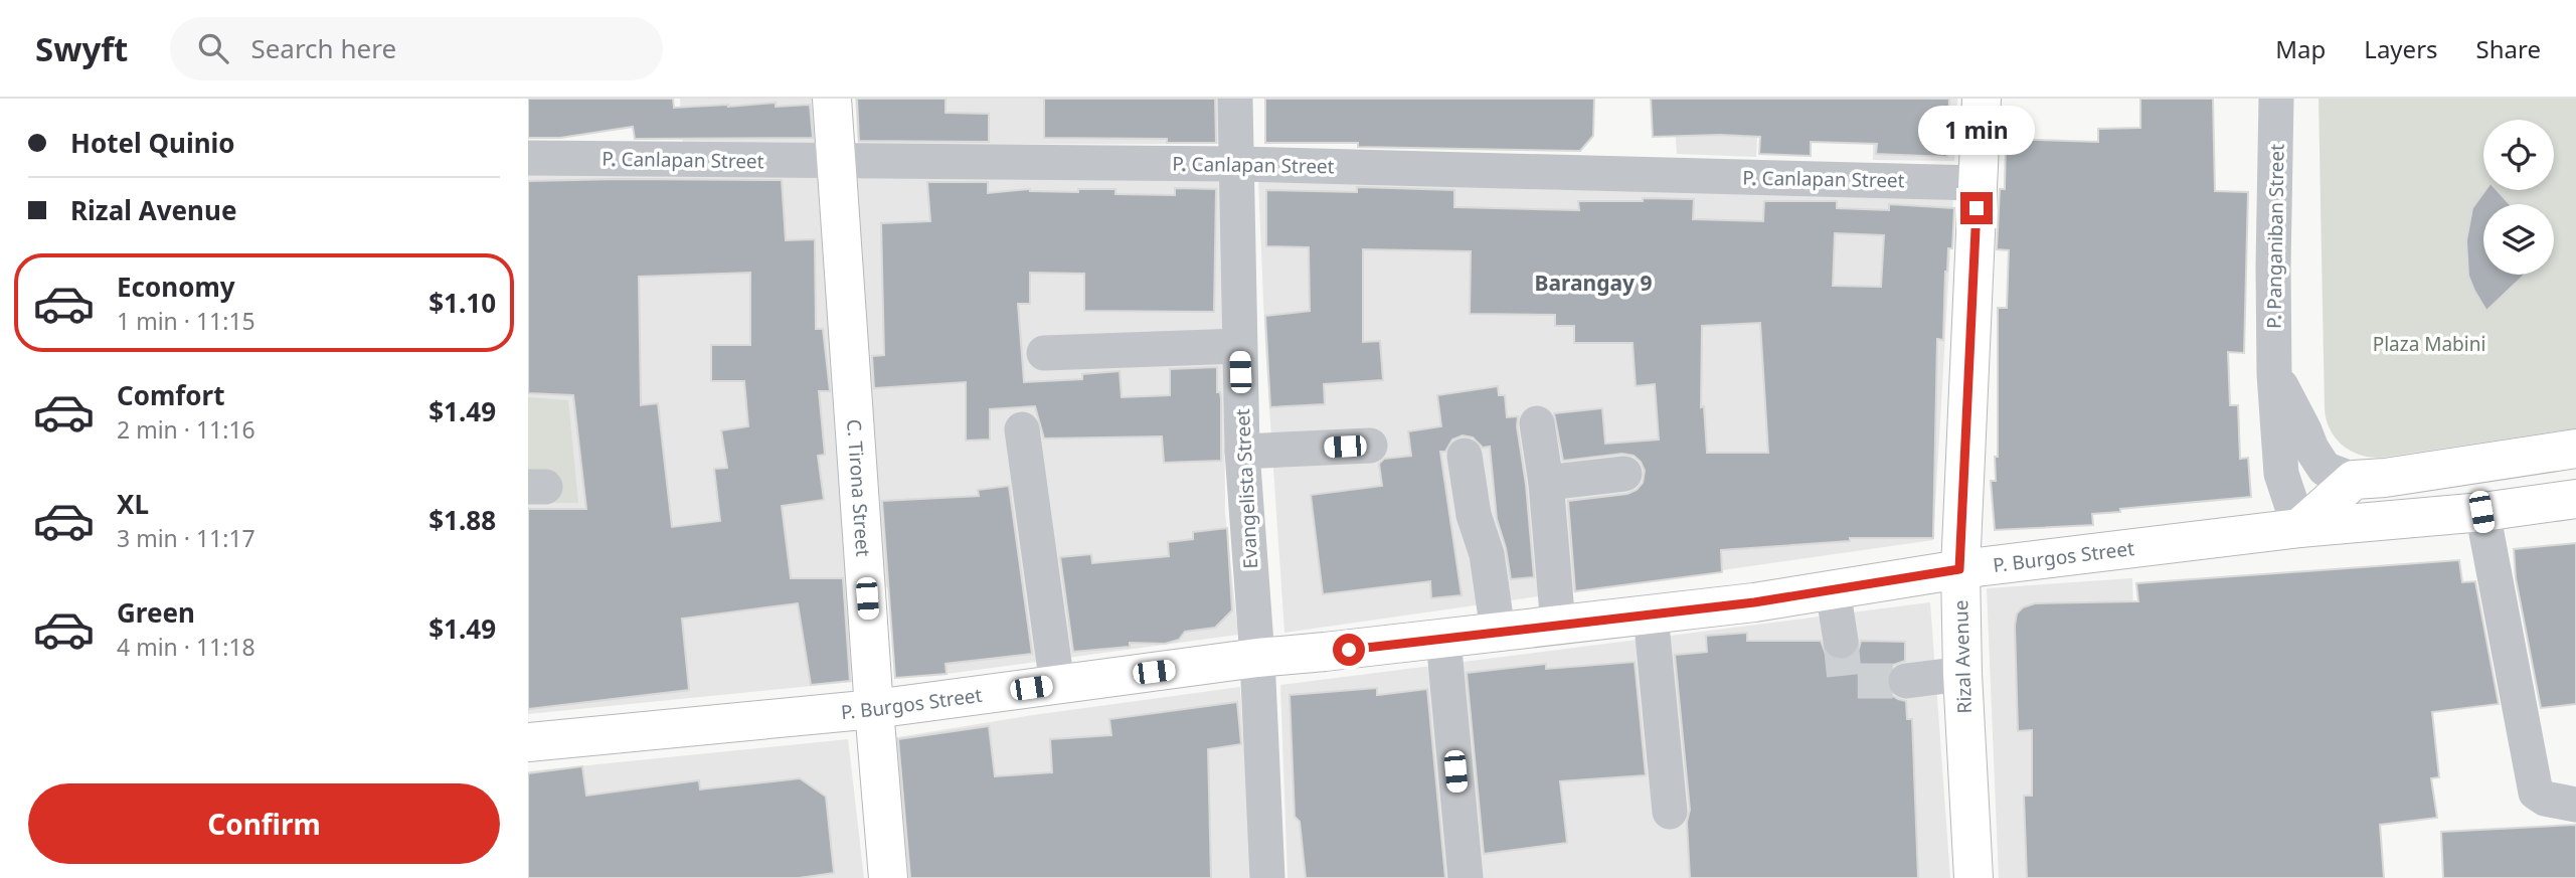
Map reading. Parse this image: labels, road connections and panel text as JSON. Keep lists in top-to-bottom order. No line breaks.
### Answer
{"streets":{"main road":["C. Tirona Street","P. Burgos Street","Rizal Avenue"],"street":["P. Canlapan Street","P. Panganiban Street","Evangelista Street"]},"crossings":[["P. Canlapan Street","C. Tirona Street"],["P. Canlapan Street","Evangelista Street"],["P. Canlapan Street","Rizal Avenue"],["P. Panganiban Street","P. Burgos Street"],["C. Tirona Street","P. Burgos Street"],["Evangelista Street","P. Burgos Street"],["P. Burgos Street","Rizal Avenue"]],"districts":["Barangay 9"],"parks":["Plaza Mabini"],"page":{"header":"Swyft","search":"Search here","nav":["Map","Layers","Share"],"banner":["Hotel Quinio","Rizal Avenue"],"bubble":"1 min","list":[{"name":"Economy","note":"1 min · 11:15","value":"$1.10"},{"name":"Comfort","note":"2 min · 11:16","value":"$1.49"},{"name":"XL","note":"3 min · 11:17","value":"$1.88"},{"name":"Green","note":"4 min · 11:18","value":"$1.49"}],"buttons":"Confirm"}}
